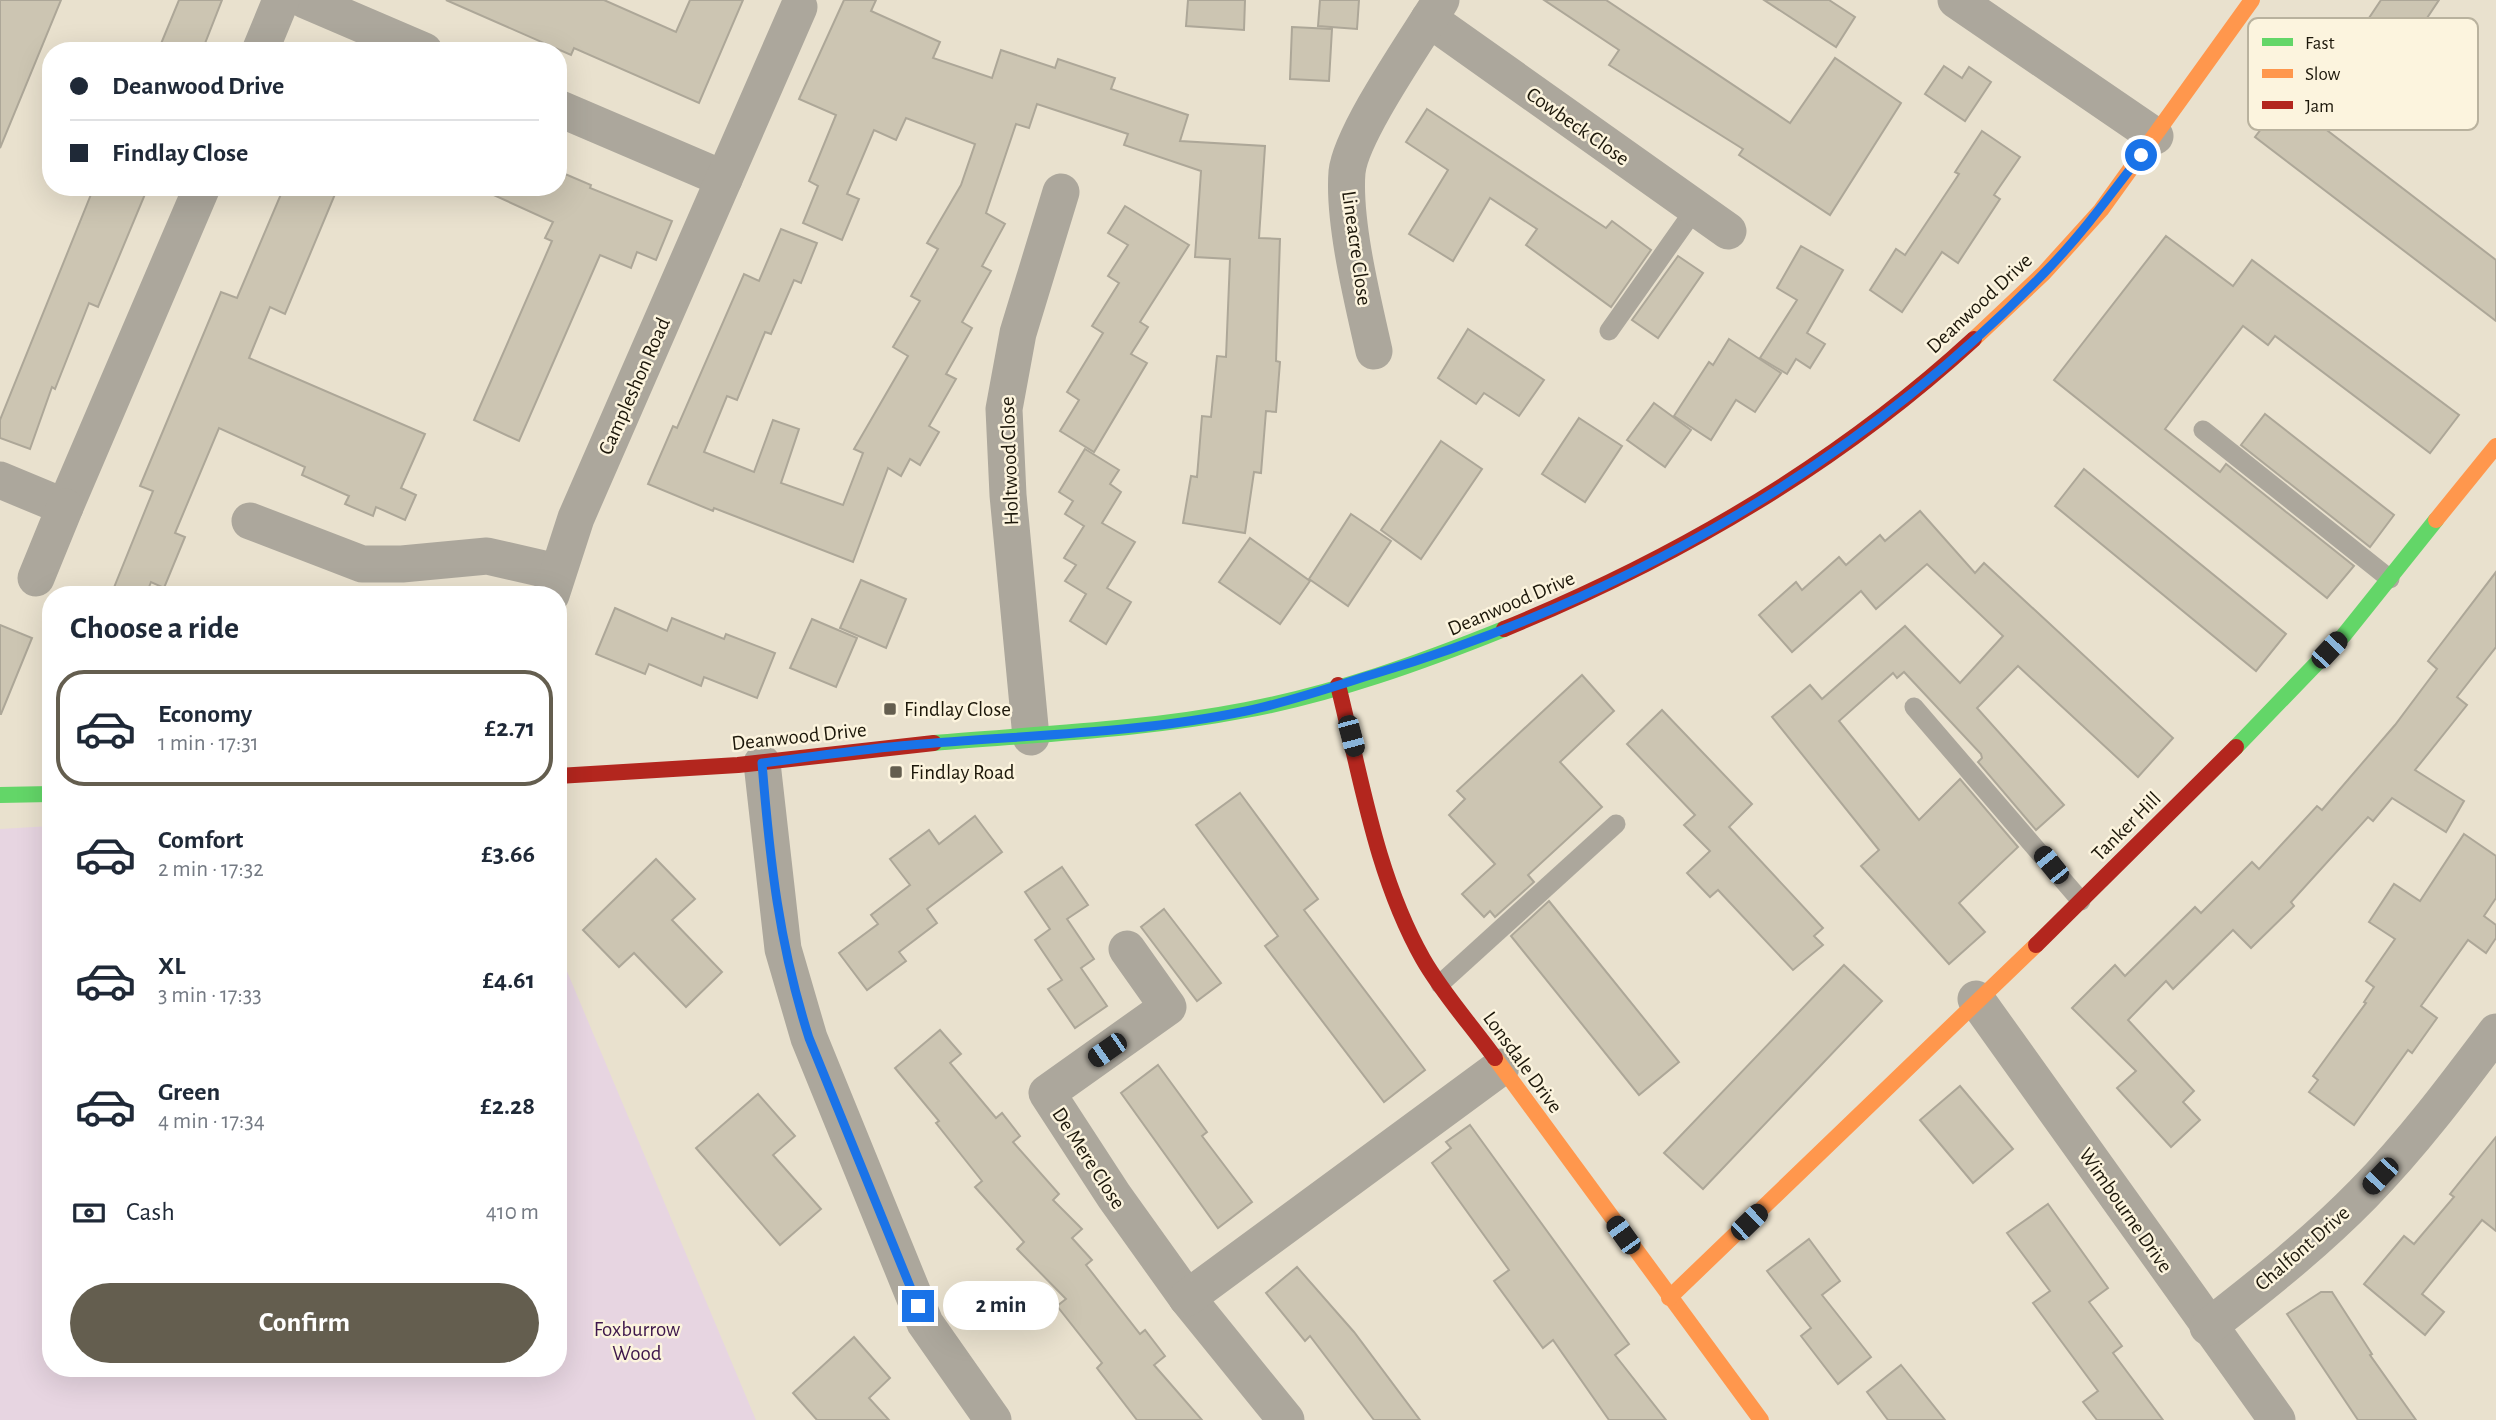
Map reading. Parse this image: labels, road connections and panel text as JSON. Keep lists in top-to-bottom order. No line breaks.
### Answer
{"streets":{"street":["Cowbeck Close","Lineacre Close","Deanwood Drive","Campleshon Road","Holtwood Close","Tanker Hill","Lonsdale Drive","De Mere Close","Wimbourne Drive","Chalfont Drive"]},"crossings":[["Cowbeck Close","Lineacre Close"],["Deanwood Drive","Holtwood Close"],["Deanwood Drive","Lonsdale Drive"],["Tanker Hill","Lonsdale Drive"],["Tanker Hill","Wimbourne Drive"],["Wimbourne Drive","Chalfont Drive"]],"parks":["Foxburrow Wood"],"places":{"transit":["Findlay Close","Findlay Road"]},"legend":["Fast","Slow","Jam"],"page":{"banner":["Deanwood Drive","Findlay Close"],"heading":"Choose a ride","list":[{"name":"Economy","note":"1 min · 17:31","value":"£2.71"},{"name":"Comfort","note":"2 min · 17:32","value":"£3.66"},{"name":"XL","note":"3 min · 17:33","value":"£4.61"},{"name":"Green","note":"4 min · 17:34","value":"£2.28"}],"pay":["Cash","410 m"],"buttons":"Confirm","bubble":"2 min"}}
